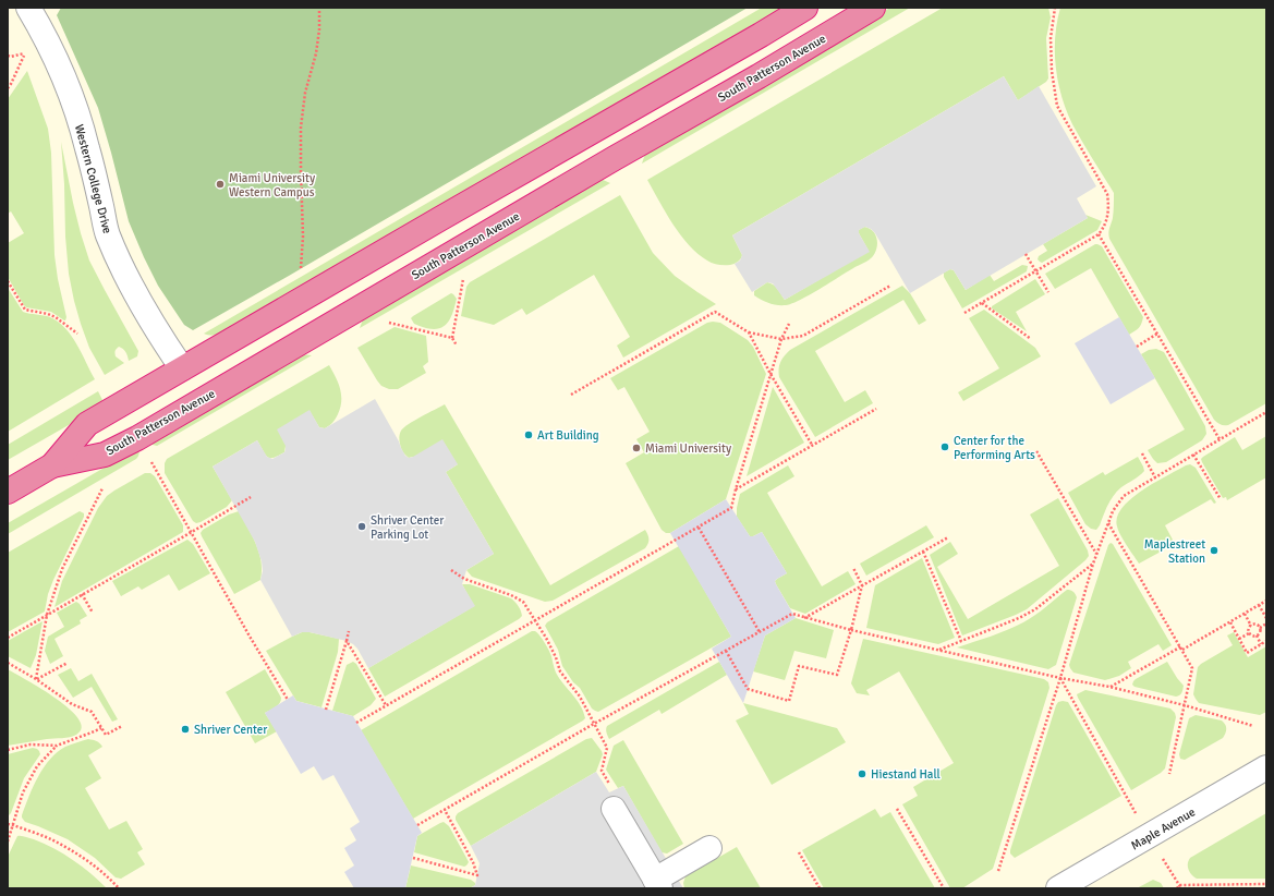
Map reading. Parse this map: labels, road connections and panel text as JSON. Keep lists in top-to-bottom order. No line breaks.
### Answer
{"streets":{"highway":["South Patterson Avenue"],"street":["Western College Drive","Maple Avenue"]},"crossings":[["South Patterson Avenue","Western College Drive"]],"places":["Miami University Western Campus","Art Building","Center for the Performing Arts","Miami University","Shriver Center Parking Lot","Maplestreet Station","Shriver Center","Hiestand Hall"]}
